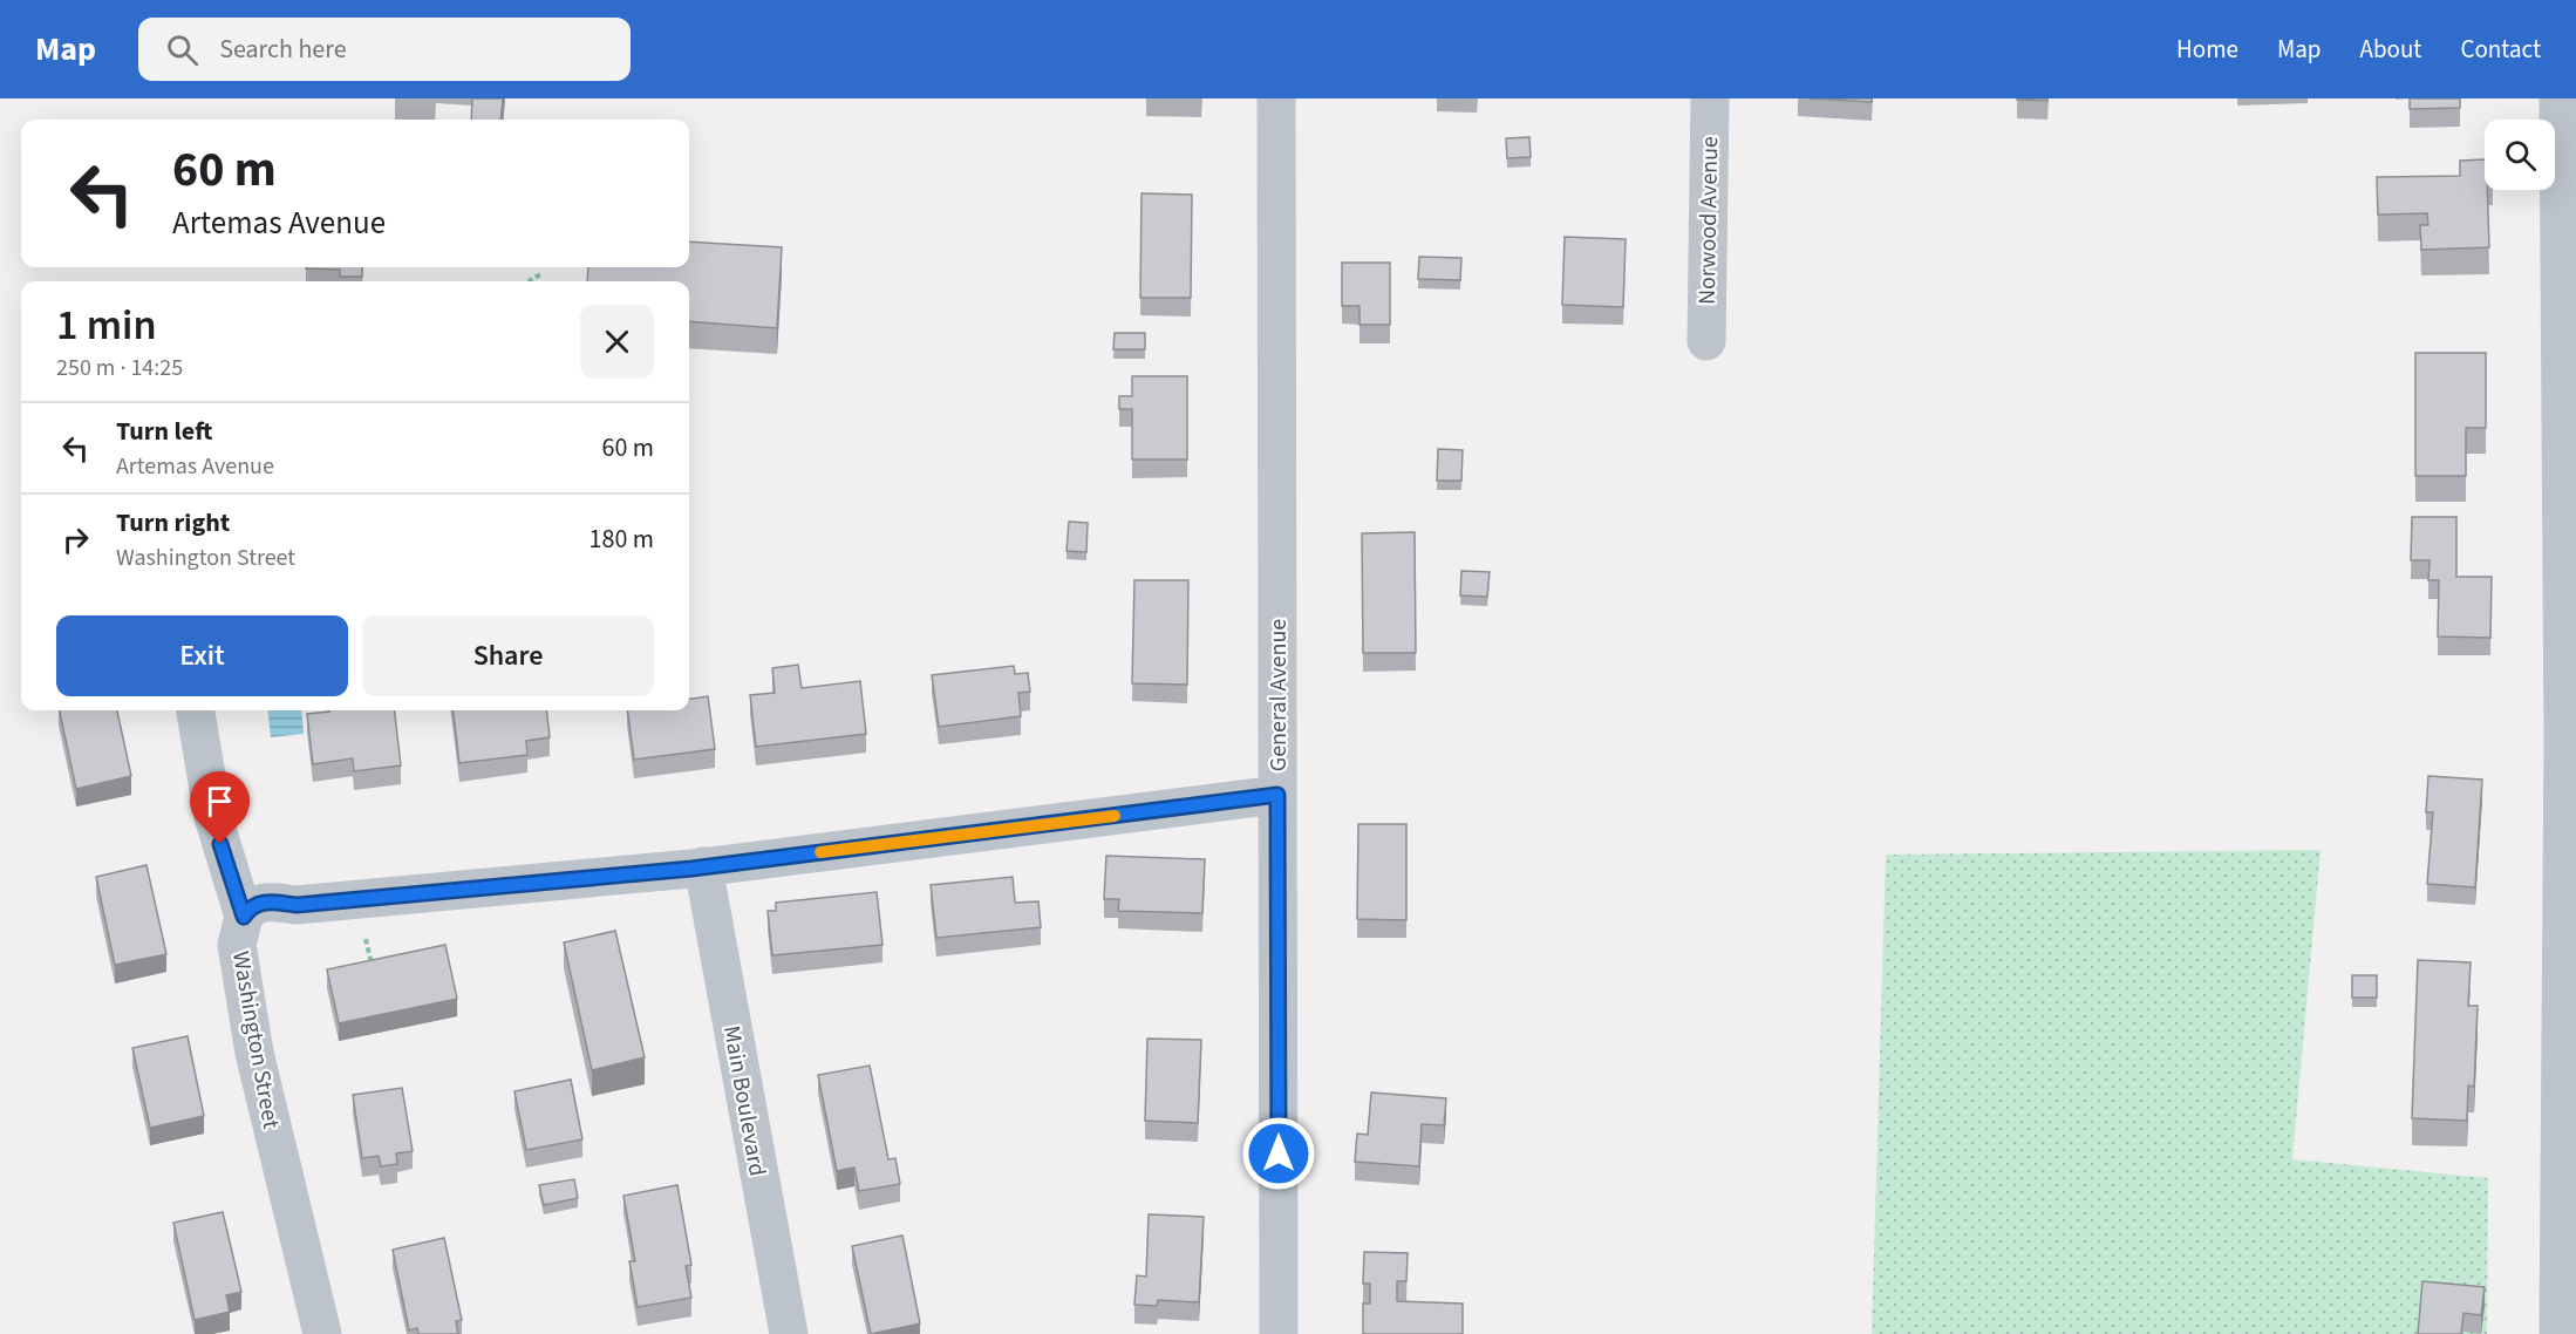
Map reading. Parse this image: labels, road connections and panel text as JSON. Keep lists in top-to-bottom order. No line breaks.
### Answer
{"streets":{"street":["Norwood Avenue","General Avenue","Washington Street","Main Boulevard"]},"page":{"header":"Map","search":"Search here","nav":["Home","Map","About","Contact"],"turn":["60 m","Artemas Avenue"],"heading":["1 min","250 m · 14:25"],"list":[{"name":"Turn left","note":"Artemas Avenue","value":"60 m"},{"name":"Turn right","note":"Washington Street","value":"180 m"}],"buttons":["Exit","Share"]}}
